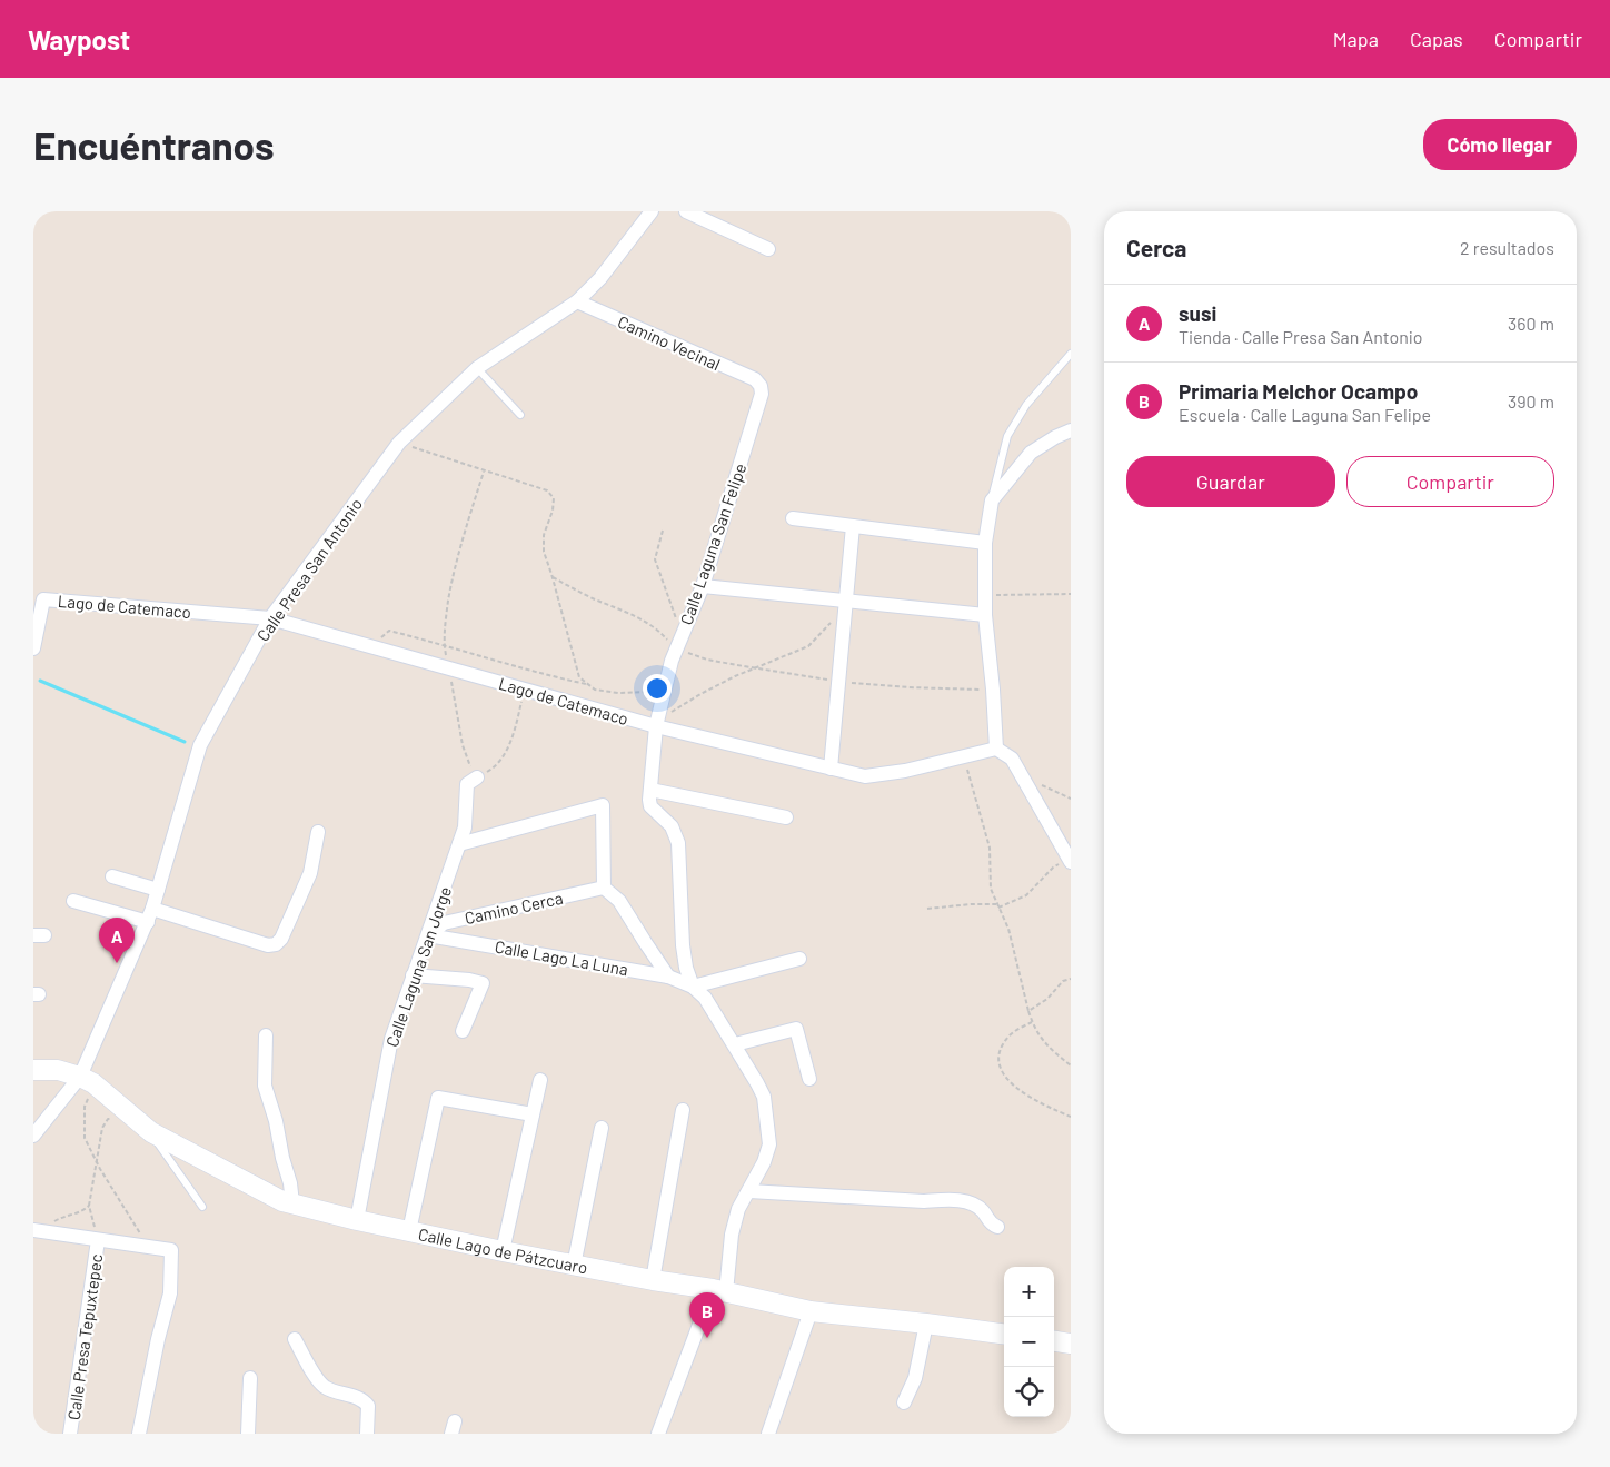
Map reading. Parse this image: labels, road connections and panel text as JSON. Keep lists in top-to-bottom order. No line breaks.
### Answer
{"streets":{"street":["Camino Vecinal","Calle Laguna San Felipe","Calle Presa San Antonio","Lago de Catemaco","Camino Cerca","Calle Lago La Luna","Calle Laguna San Jorge","Calle Lago de Pátzcuaro","Calle Presa Tepuxtepec"]},"crossings":[["Camino Vecinal","Calle Laguna San Felipe"],["Camino Vecinal","Calle Presa San Antonio"],["Calle Laguna San Felipe","Lago de Catemaco"],["Calle Laguna San Felipe","Calle Lago La Luna"],["Calle Laguna San Felipe","Calle Lago de Pátzcuaro"],["Calle Presa San Antonio","Lago de Catemaco"],["Calle Presa San Antonio","Calle Lago de Pátzcuaro"],["Camino Cerca","Calle Lago La Luna"],["Camino Cerca","Calle Laguna San Jorge"],["Calle Lago La Luna","Calle Laguna San Jorge"],["Calle Laguna San Jorge","Calle Lago de Pátzcuaro"]],"page":{"header":"Waypost","nav":["Mapa","Capas","Compartir"],"buttons":["Cómo llegar",["Guardar","Compartir"]],"title":"Encuéntranos","heading":["Cerca","2 resultados"],"list":[{"mark":"A","name":"susi","note":"Tienda · Calle Presa San Antonio","value":"360 m"},{"mark":"B","name":"Primaria Melchor Ocampo","note":"Escuela · Calle Laguna San Felipe","value":"390 m"}],"pins":["A","B"],"map_buttons":["+","−"]}}
